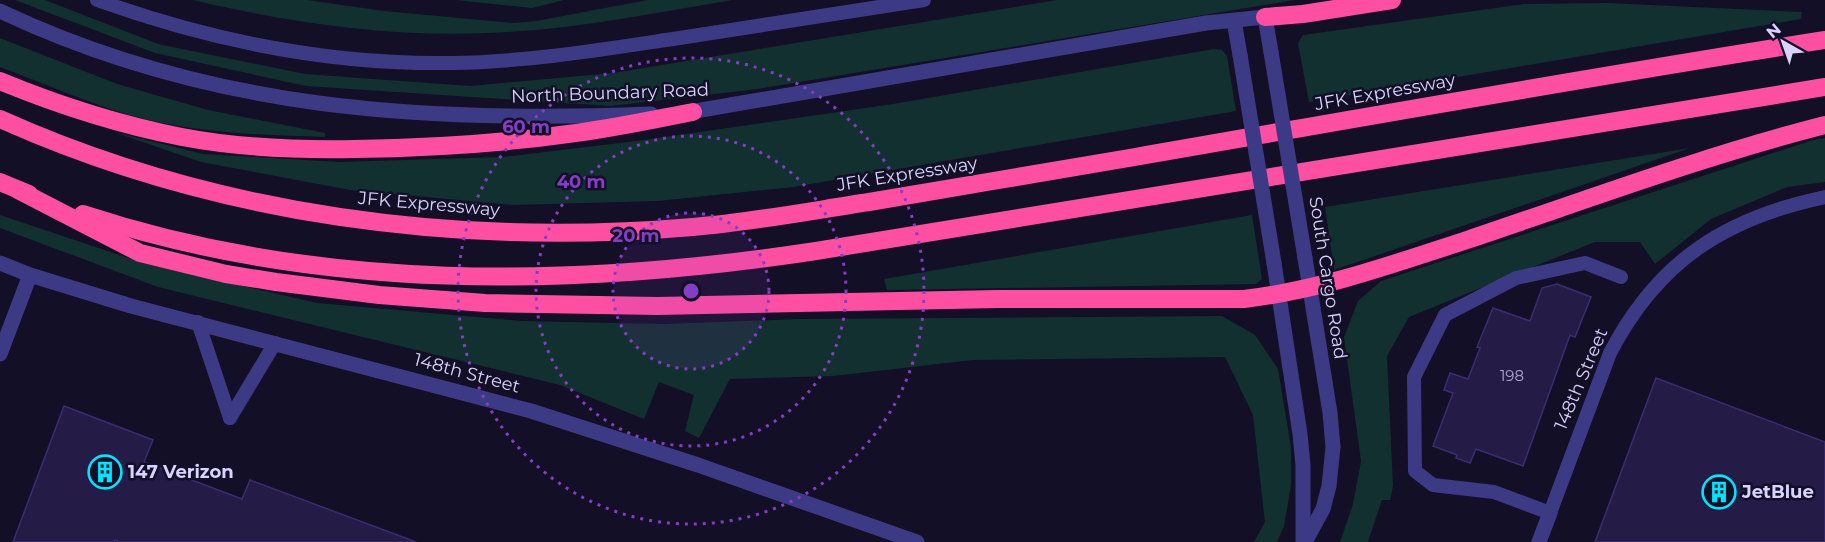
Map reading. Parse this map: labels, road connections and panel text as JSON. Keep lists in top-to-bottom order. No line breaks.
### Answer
{"streets":{"highway":["JFK Expressway"],"street":["North Boundary Road","South Cargo Road","148th Street"]},"crossings":[["North Boundary Road","South Cargo Road"]],"places":{"building":["147 Verizon","JetBlue"]},"house_numbers":["198"],"north":"top left","rings":["60 m","40 m","20 m"]}
